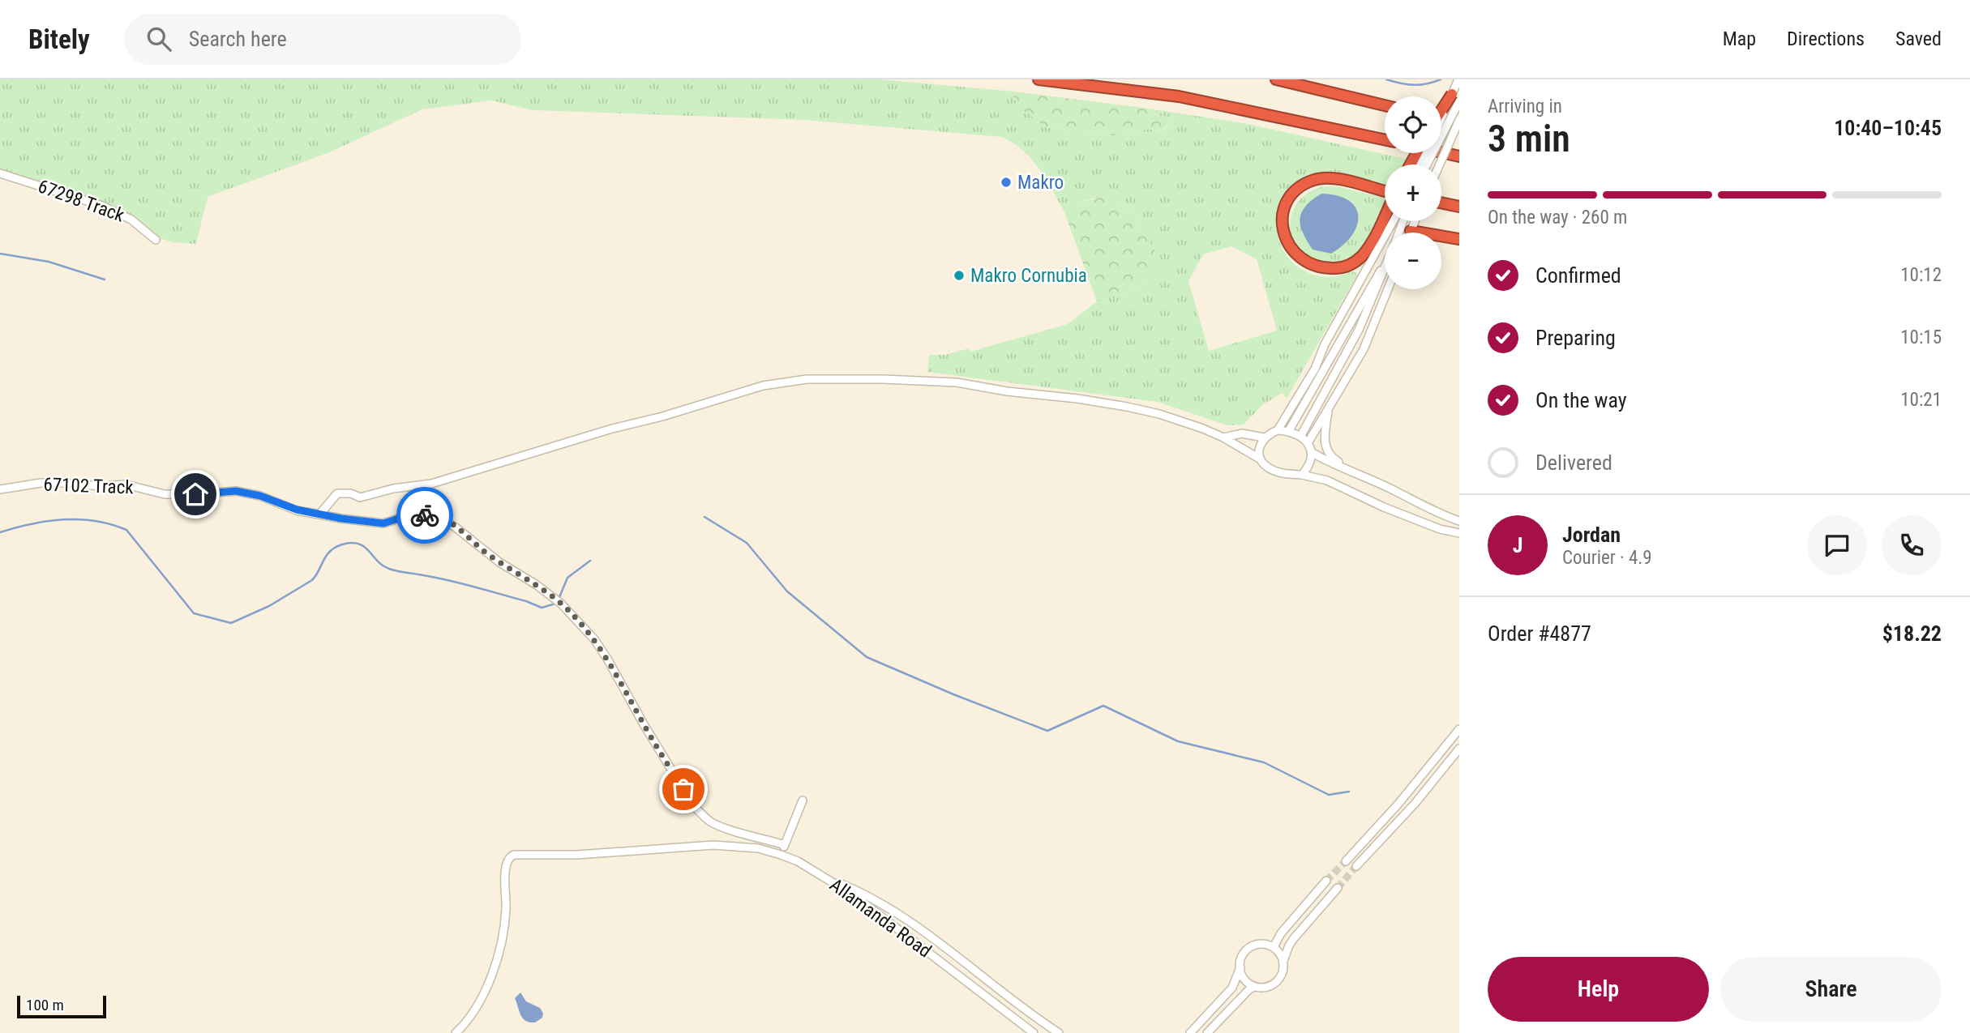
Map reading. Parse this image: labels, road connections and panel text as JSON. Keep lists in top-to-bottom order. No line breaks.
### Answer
{"streets":{"street":["67298 Track","67102 Track","Allamanda Road"]},"places":["Makro","Makro Cornubia"],"scale_bar":"100 m","page":{"header":"Bitely","search":"Search here","nav":["Map","Directions","Saved"],"heading":["3 min","Arriving in","10:40–10:45"],"panel":["Jordan","Courier · 4.9","Order #4877","$18.22"],"map_buttons":["+","−"],"bar":"On the way · 260 m","list":[["Confirmed","10:12"],["Preparing","10:15"],["On the way","10:21"],"Delivered"],"round":"J","buttons":["Help","Share"],"scale":"100 m"}}
